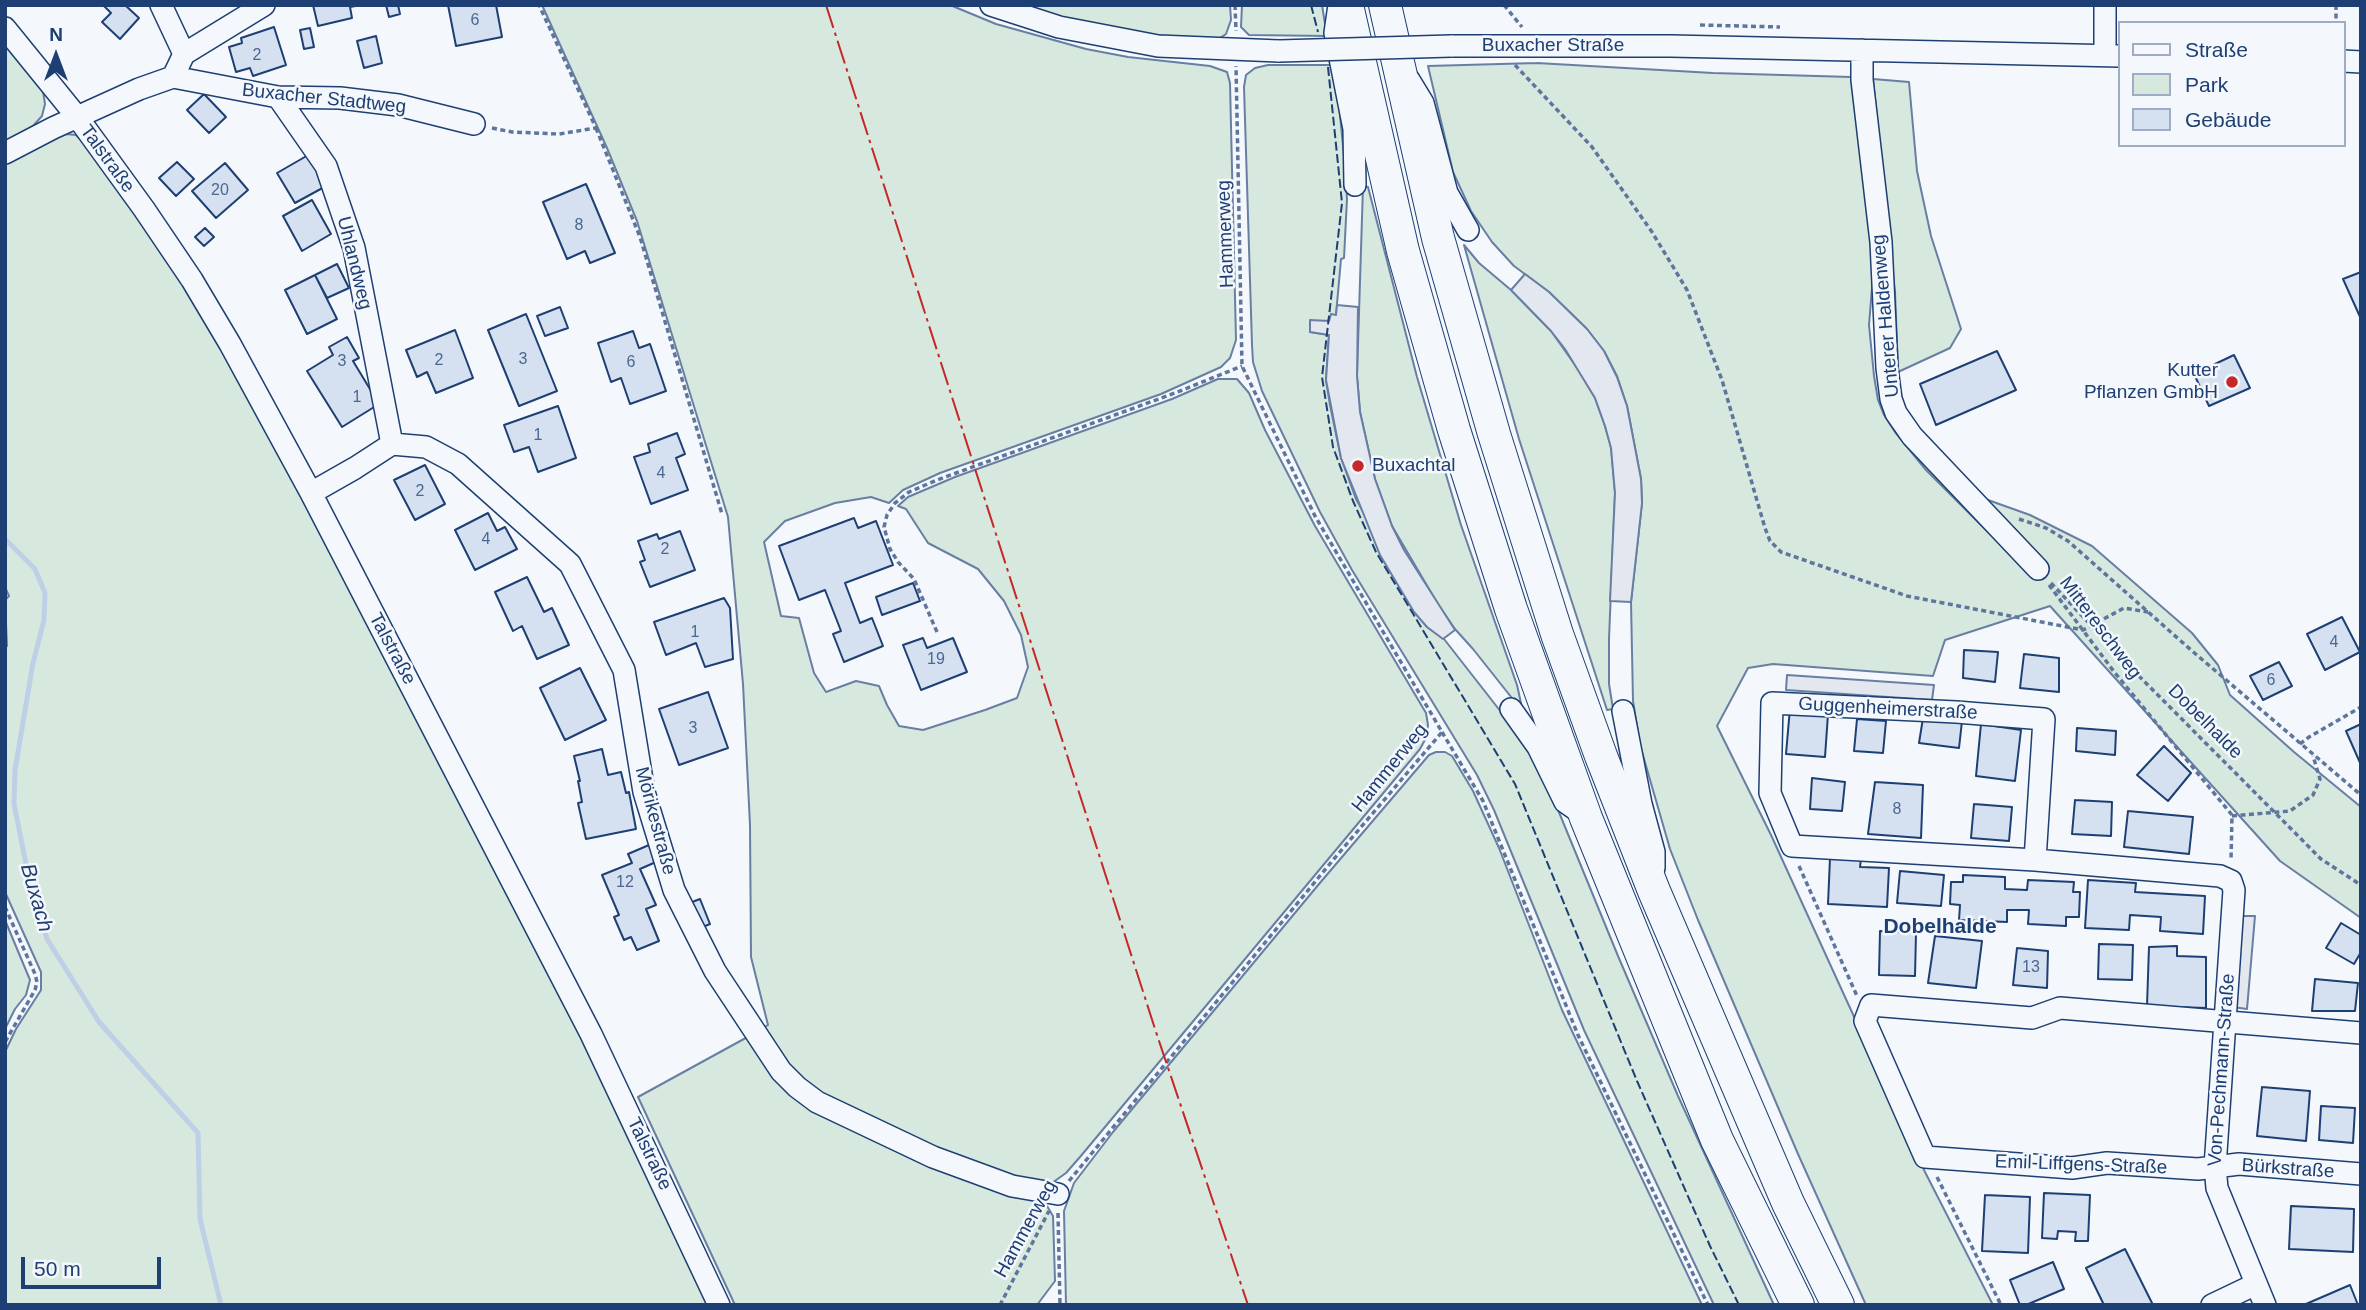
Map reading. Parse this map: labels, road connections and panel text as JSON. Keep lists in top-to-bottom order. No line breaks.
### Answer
{"streets":{"street":["Buxacher Straße","Buxacher Stadtweg","Talstraße","Uhlandweg","Unterer Haldenweg","Guggenheimerstraße","Mörikestraße","Von-Pechmann-Straße","Emil-Liffgens-Straße","Bürkstraße"],"path":["Hammerweg","Mittereschweg","Dobelhalde"]},"crossings":[["Buxacher Straße","Hammerweg"],["Buxacher Straße","Unterer Haldenweg"],["Buxacher Stadtweg","Uhlandweg"],["Hammerweg","Mörikestraße"],["Uhlandweg","Mörikestraße"],["Unterer Haldenweg","Mittereschweg"],["Unterer Haldenweg","Dobelhalde"],["Mittereschweg","Dobelhalde"],["Von-Pechmann-Straße","Emil-Liffgens-Straße"],["Von-Pechmann-Straße","Bürkstraße"],["Emil-Liffgens-Straße","Bürkstraße"]],"districts":["Dobelhalde"],"water":["Buxach"],"places":["Kutter Pflanzen GmbH","Buxachtal"],"house_numbers":["6","2","20","8","3","2","3","6","1","1","4","2","4","2","1","4","19","6","3","8","12","13"],"legend":["Straße","Park","Gebäude"],"scale_bar":"50 m","north":"top"}
